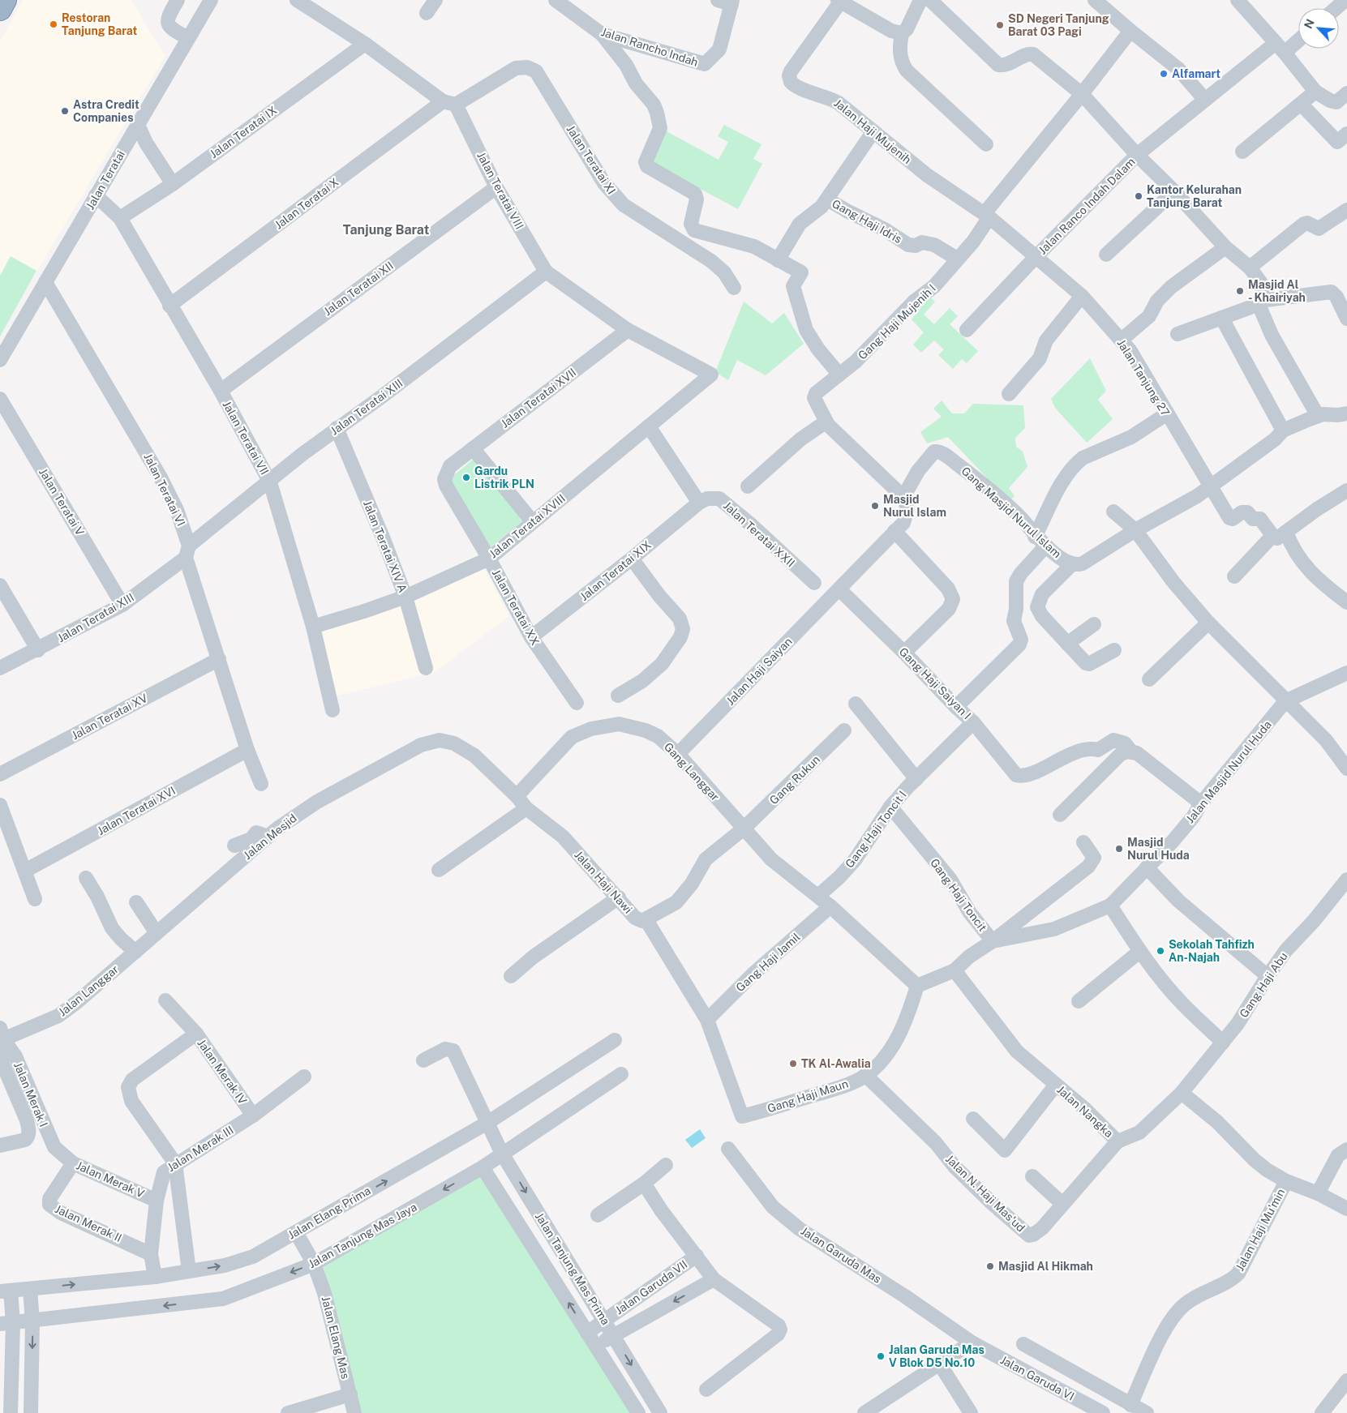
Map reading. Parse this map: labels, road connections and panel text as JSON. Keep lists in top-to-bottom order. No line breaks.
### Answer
{"streets":{"street":["Jalan Rancho Indah","Jalan Haji Mujenih","Jalan Teratai IX","Jalan Teratai XI","Jalan Teratai","Jalan Teratai VIII","Jalan Teratai X","Jalan Ranco Indah Dalam","Gang Haji Idris","Jalan Teratai XII","Gang Haji Mujenih I","Jalan Tanjung 27","Jalan Teratai XVII","Jalan Teratai XIII","Jalan Teratai VII","Jalan Teratai VI","Jalan Teratai V","Gang Masjid Nurul Islam","Jalan Teratai XVIII","Jalan Teratai XXII","Jalan Teratai XIV A","Jalan Teratai XIX","Jalan Teratai XX","Jalan Haji Saiyan","Gang Haji Saiyan I","Jalan Teratai XV","Gang Langgar","Jalan Masjid Nurul Huda","Gang Rukun","Jalan Teratai XVI","Gang Haji Toncit I","Jalan Mesjid","Jalan Haji Nawi","Gang Haji Toncit","Gang Haji Jamil","Gang Haji Abu","Jalan Langgar","Jalan Merak IV","Jalan Merak I","Gang Haji Maun","Jalan Nangka","Jalan Merak III","Jalan Merak V","Jalan N. Haji Mas'ud","Jalan Elang Prima","Jalan Merak II","Jalan Haji Mu'min","Jalan Tanjung Mas Jaya","Jalan Garuda Mas","Jalan Tanjung Mas Prima","Jalan Garuda VII","Jalan Elang Mas","Jalan Garuda VI"]},"crossings":[["Jalan Haji Mujenih","Gang Haji Mujenih I"],["Jalan Haji Mujenih","Jalan Tanjung 27"],["Jalan Teratai IX","Jalan Teratai VIII"],["Jalan Teratai IX","Jalan Teratai VII"],["Jalan Teratai XI","Jalan Teratai VIII"],["Jalan Teratai XI","Jalan Teratai X"],["Jalan Teratai","Jalan Teratai VII"],["Jalan Teratai","Jalan Teratai VI"],["Jalan Teratai VIII","Jalan Teratai X"],["Jalan Teratai VIII","Jalan Teratai XII"],["Jalan Teratai VIII","Jalan Teratai XVII"],["Jalan Teratai VIII","Jalan Teratai XIII"],["Jalan Teratai VIII","Jalan Teratai XVIII"],["Jalan Teratai X","Jalan Teratai VII"],["Jalan Ranco Indah Dalam","Jalan Tanjung 27"],["Gang Haji Idris","Gang Haji Mujenih I"],["Jalan Teratai XII","Jalan Teratai VII"],["Gang Haji Mujenih I","Jalan Tanjung 27"],["Jalan Tanjung 27","Gang Masjid Nurul Islam"],["Jalan Teratai XVII","Jalan Teratai XX"],["Jalan Teratai XIII","Jalan Teratai VII"],["Jalan Teratai XIII","Jalan Teratai VI"],["Jalan Teratai XIII","Jalan Teratai V"],["Jalan Teratai XIII","Jalan Teratai XIV A"],["Jalan Teratai VII","Jalan Teratai XVIII"],["Jalan Teratai VI","Jalan Teratai XV"],["Jalan Teratai VI","Jalan Teratai XVI"],["Jalan Teratai XVIII","Jalan Teratai XIV A"],["Jalan Teratai XVIII","Jalan Teratai XX"],["Jalan Teratai XXII","Jalan Teratai XIX"],["Jalan Teratai XIX","Jalan Teratai XX"],["Jalan Haji Saiyan","Gang Haji Saiyan I"],["Jalan Haji Saiyan","Gang Langgar"],["Gang Haji Saiyan I","Gang Haji Toncit I"],["Gang Langgar","Gang Rukun"],["Gang Langgar","Gang Haji Toncit I"],["Gang Langgar","Jalan Mesjid"],["Gang Langgar","Jalan Haji Nawi"],["Gang Langgar","Gang Haji Jamil"],["Gang Langgar","Gang Haji Maun"],["Gang Haji Toncit I","Gang Haji Toncit"],["Jalan Mesjid","Jalan Haji Nawi"],["Jalan Mesjid","Jalan Langgar"],["Gang Haji Jamil","Gang Haji Maun"],["Gang Haji Abu","Jalan Nangka"],["Jalan Langgar","Jalan Merak I"],["Jalan Merak IV","Jalan Merak III"],["Jalan Merak I","Jalan Merak V"],["Gang Haji Maun","Jalan N. Haji Mas'ud"],["Jalan Nangka","Jalan N. Haji Mas'ud"],["Jalan Merak III","Jalan Merak V"],["Jalan Merak III","Jalan Merak II"],["Jalan Merak V","Jalan Merak II"],["Jalan Elang Prima","Jalan Tanjung Mas Prima"],["Jalan Elang Prima","Jalan Elang Mas"],["Jalan Tanjung Mas Jaya","Jalan Tanjung Mas Prima"],["Jalan Tanjung Mas Jaya","Jalan Elang Mas"],["Jalan Garuda Mas","Jalan Garuda VI"],["Jalan Tanjung Mas Prima","Jalan Garuda VII"]],"one_way":["Jalan Elang Prima","Jalan Tanjung Mas Jaya"],"districts":["Tanjung Barat"],"places":["Restoran Tanjung Barat","SD Negeri Tanjung Barat 03 Pagi","Alfamart","Astra Credit Companies","Kantor Kelurahan Tanjung Barat","Masjid Al - Khairiyah","Gardu Listrik PLN","Masjid Nurul Islam","Masjid Nurul Huda","Sekolah Tahfizh An-Najah","TK Al-Awalia","Masjid Al Hikmah","Jalan Garuda Mas V Blok D5 No.10"],"north":"top left"}
